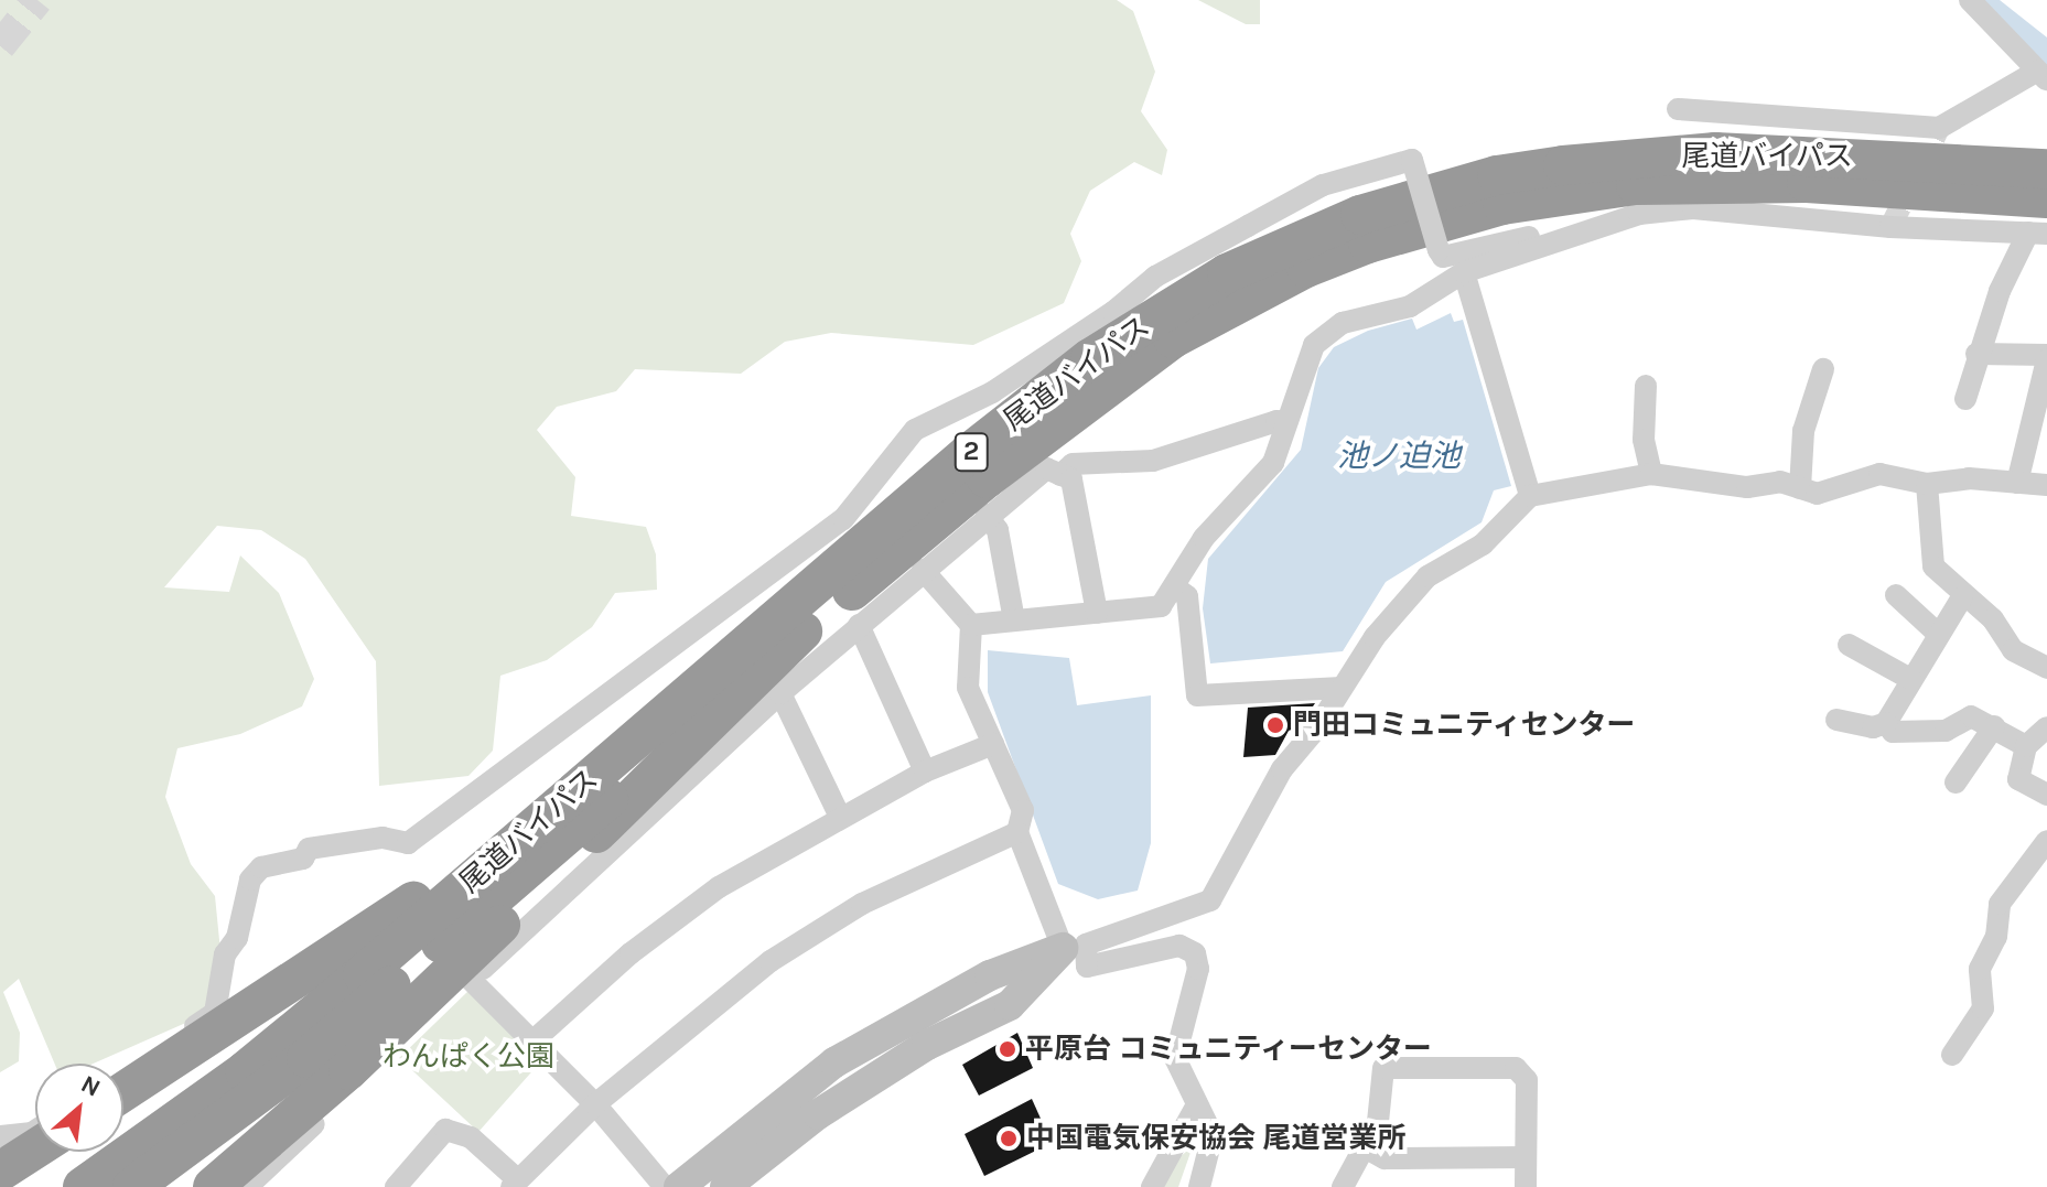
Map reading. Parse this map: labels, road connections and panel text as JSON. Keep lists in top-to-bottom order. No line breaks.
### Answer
{"streets":{"highway":["尾道バイパス","2"]},"water":["池ノ迫池"],"parks":["わんぱく公園"],"places":["門田コミュニティセンター","平原台 コミュニティーセンター","中国電気保安協会 尾道営業所"],"north":"top right"}
